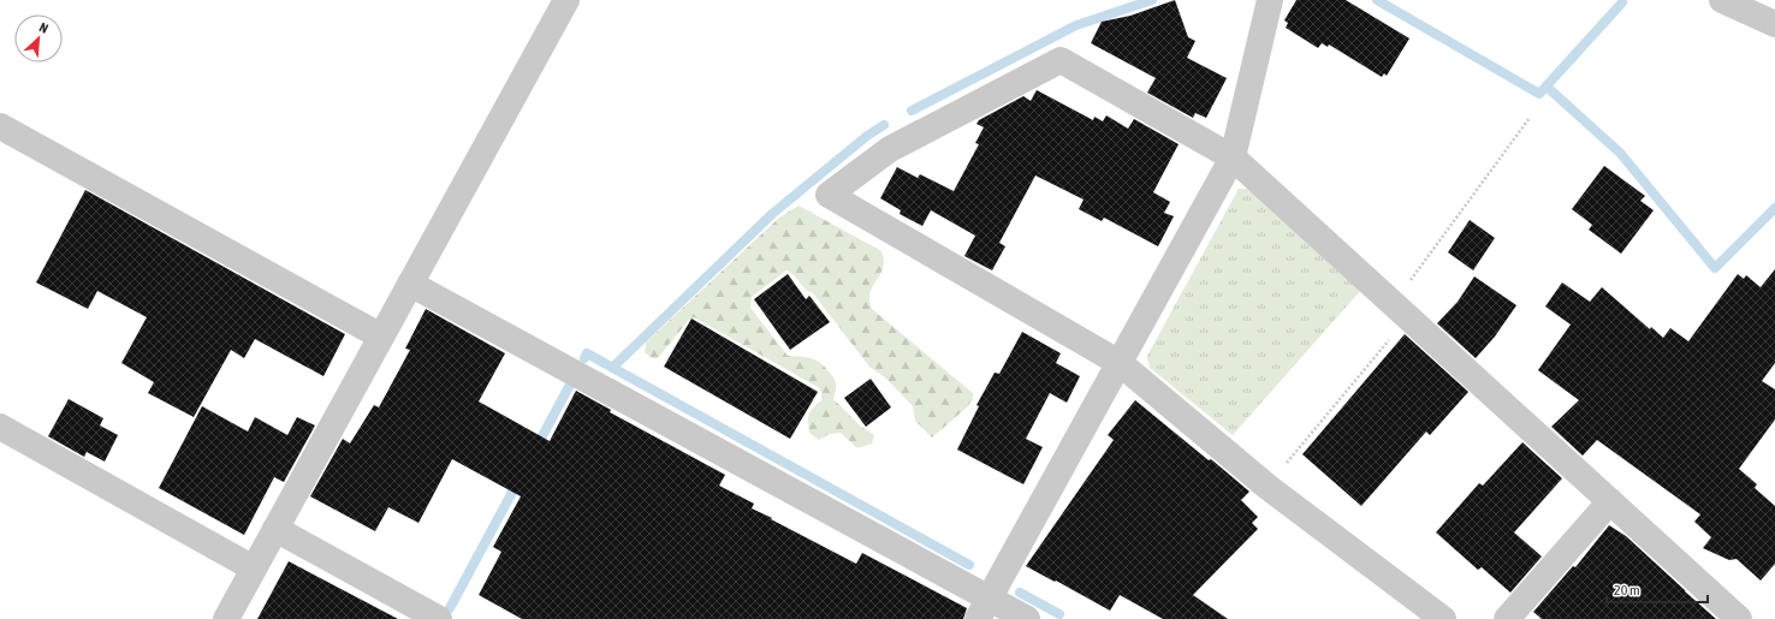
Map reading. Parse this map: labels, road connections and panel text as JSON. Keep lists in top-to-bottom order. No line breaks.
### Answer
{"scale_bar":"20 m","north":"top right"}
